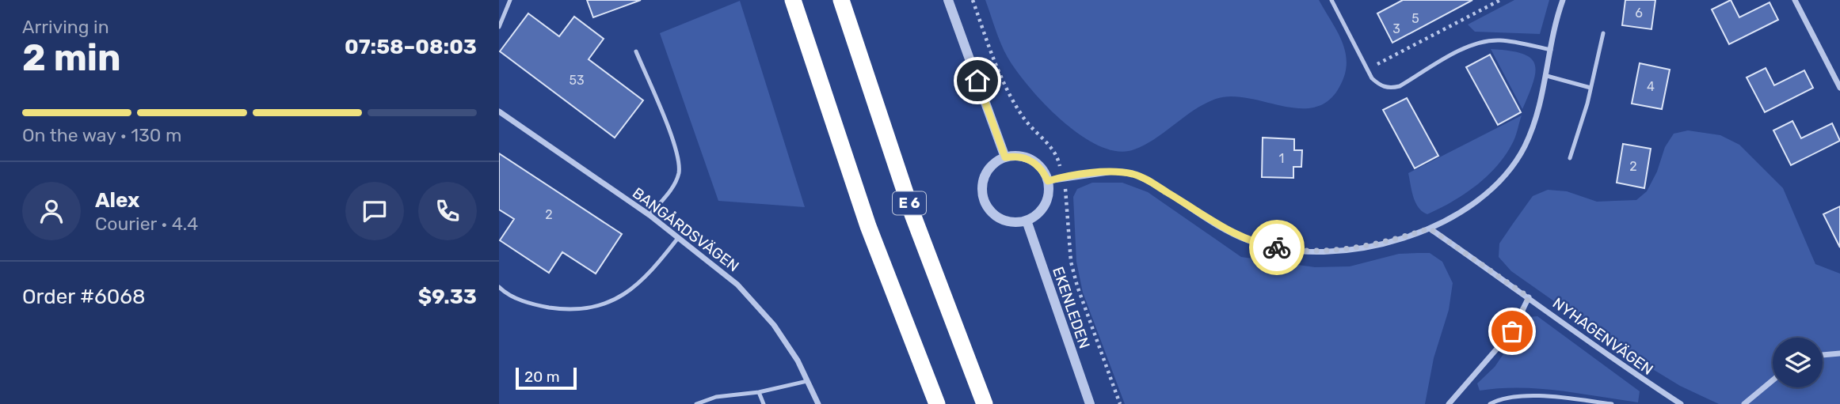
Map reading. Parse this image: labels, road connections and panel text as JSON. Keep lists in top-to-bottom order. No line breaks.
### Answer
{"streets":{"highway":["E 6"],"street":["BANGÅRDSVÄGEN","EKENLEDEN","NYHAGENVÄGEN"]},"house_numbers":["6","5","3","53","4","1","2","2"],"scale_bar":"20 m","page":{"heading":["2 min","Arriving in","07:58–08:03"],"panel":["Alex","Courier · 4.4","Order #6068","$9.33"],"bar":"On the way · 130 m","scale":"20 m"}}
